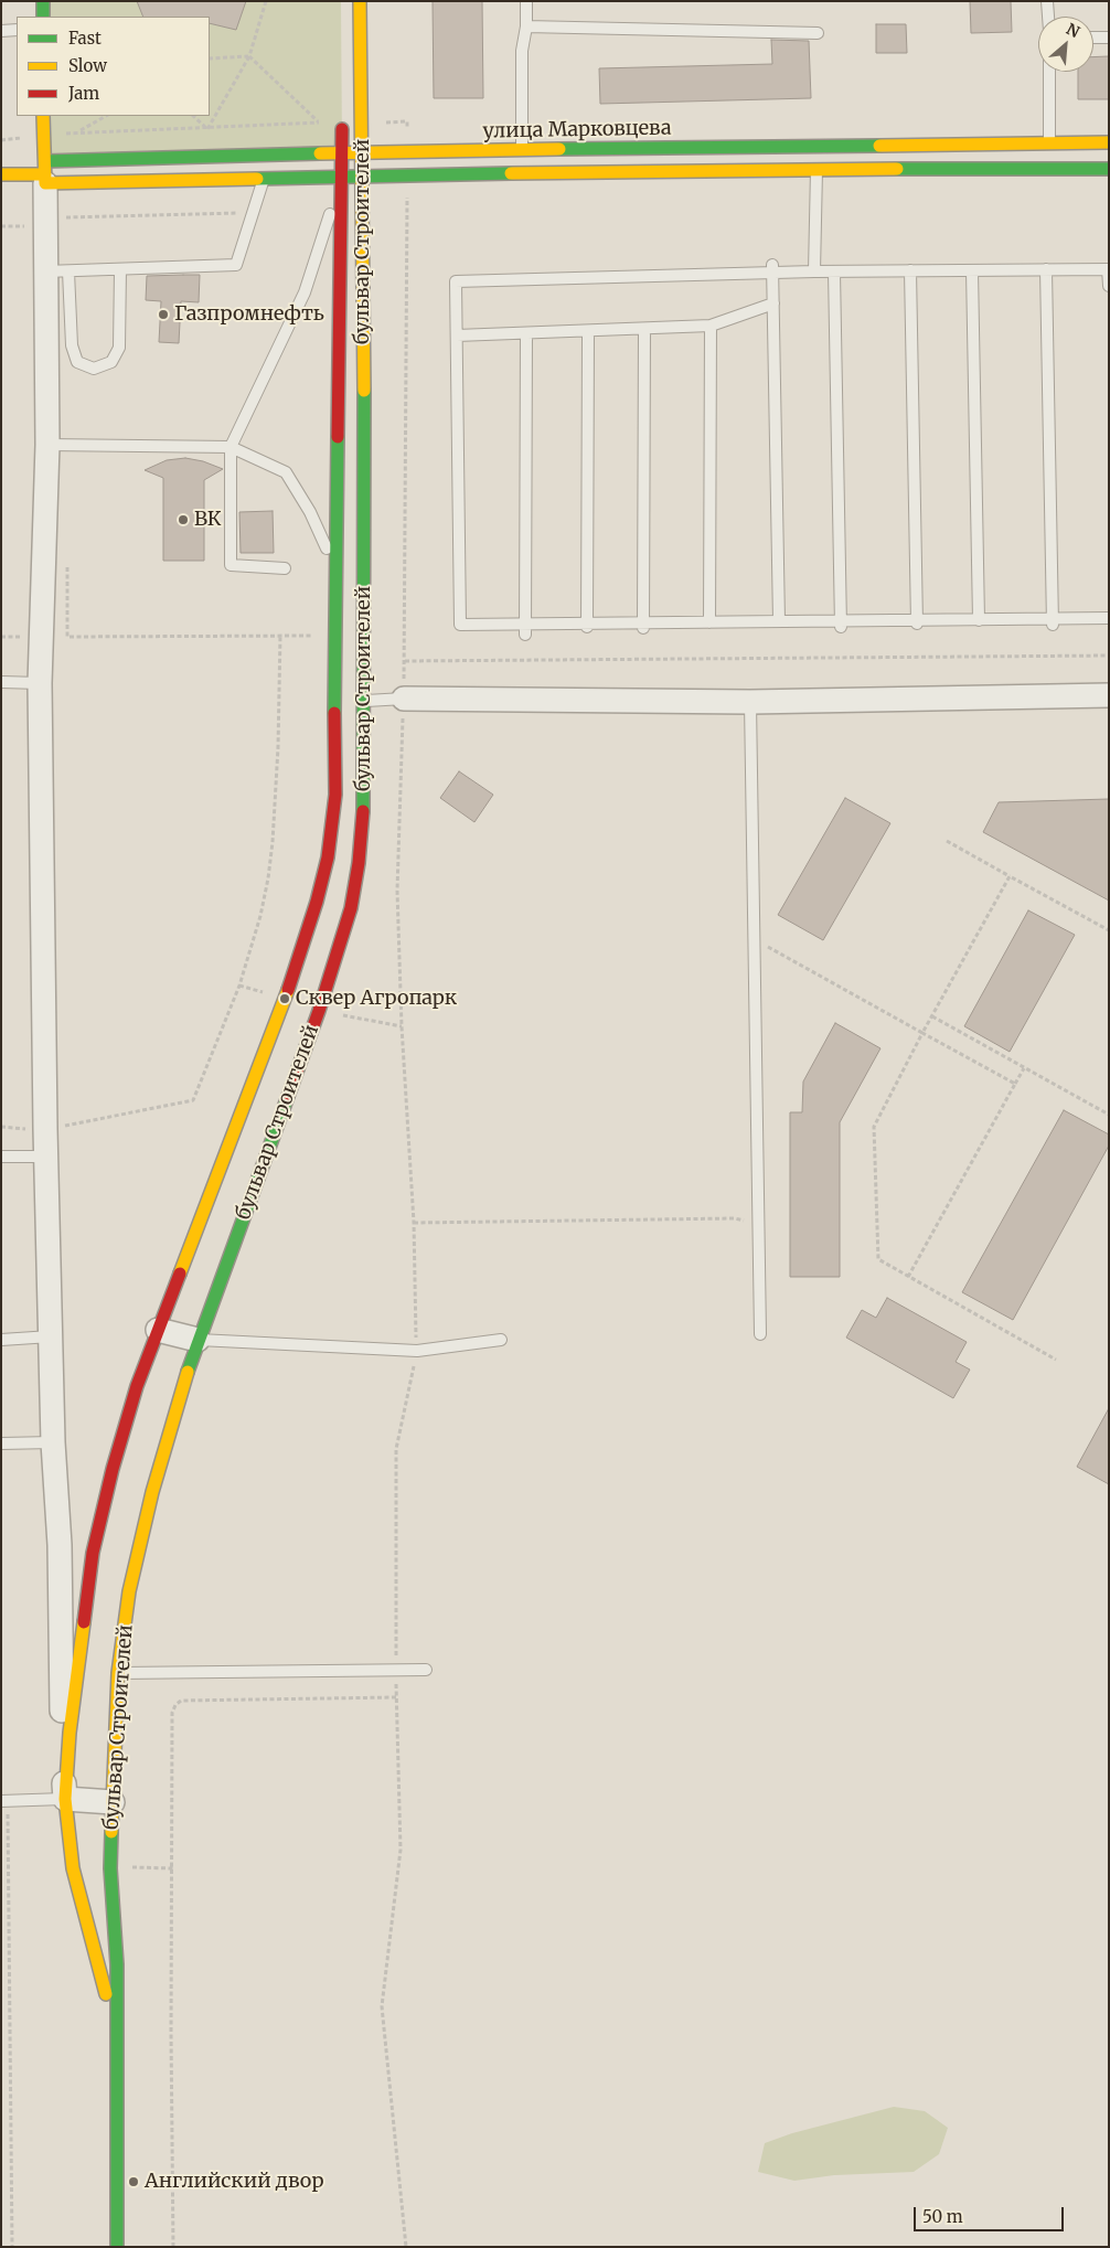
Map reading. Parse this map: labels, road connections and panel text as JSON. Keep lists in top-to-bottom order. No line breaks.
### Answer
{"streets":{"main road":["улица Марковцева","бульвар Строителей"]},"crossings":[["улица Марковцева","бульвар Строителей"]],"places":["Газпромнефть","ВК","Сквер Агропарк","Английский двор"],"legend":["Fast","Slow","Jam"],"scale_bar":"50 m","north":"top right"}
